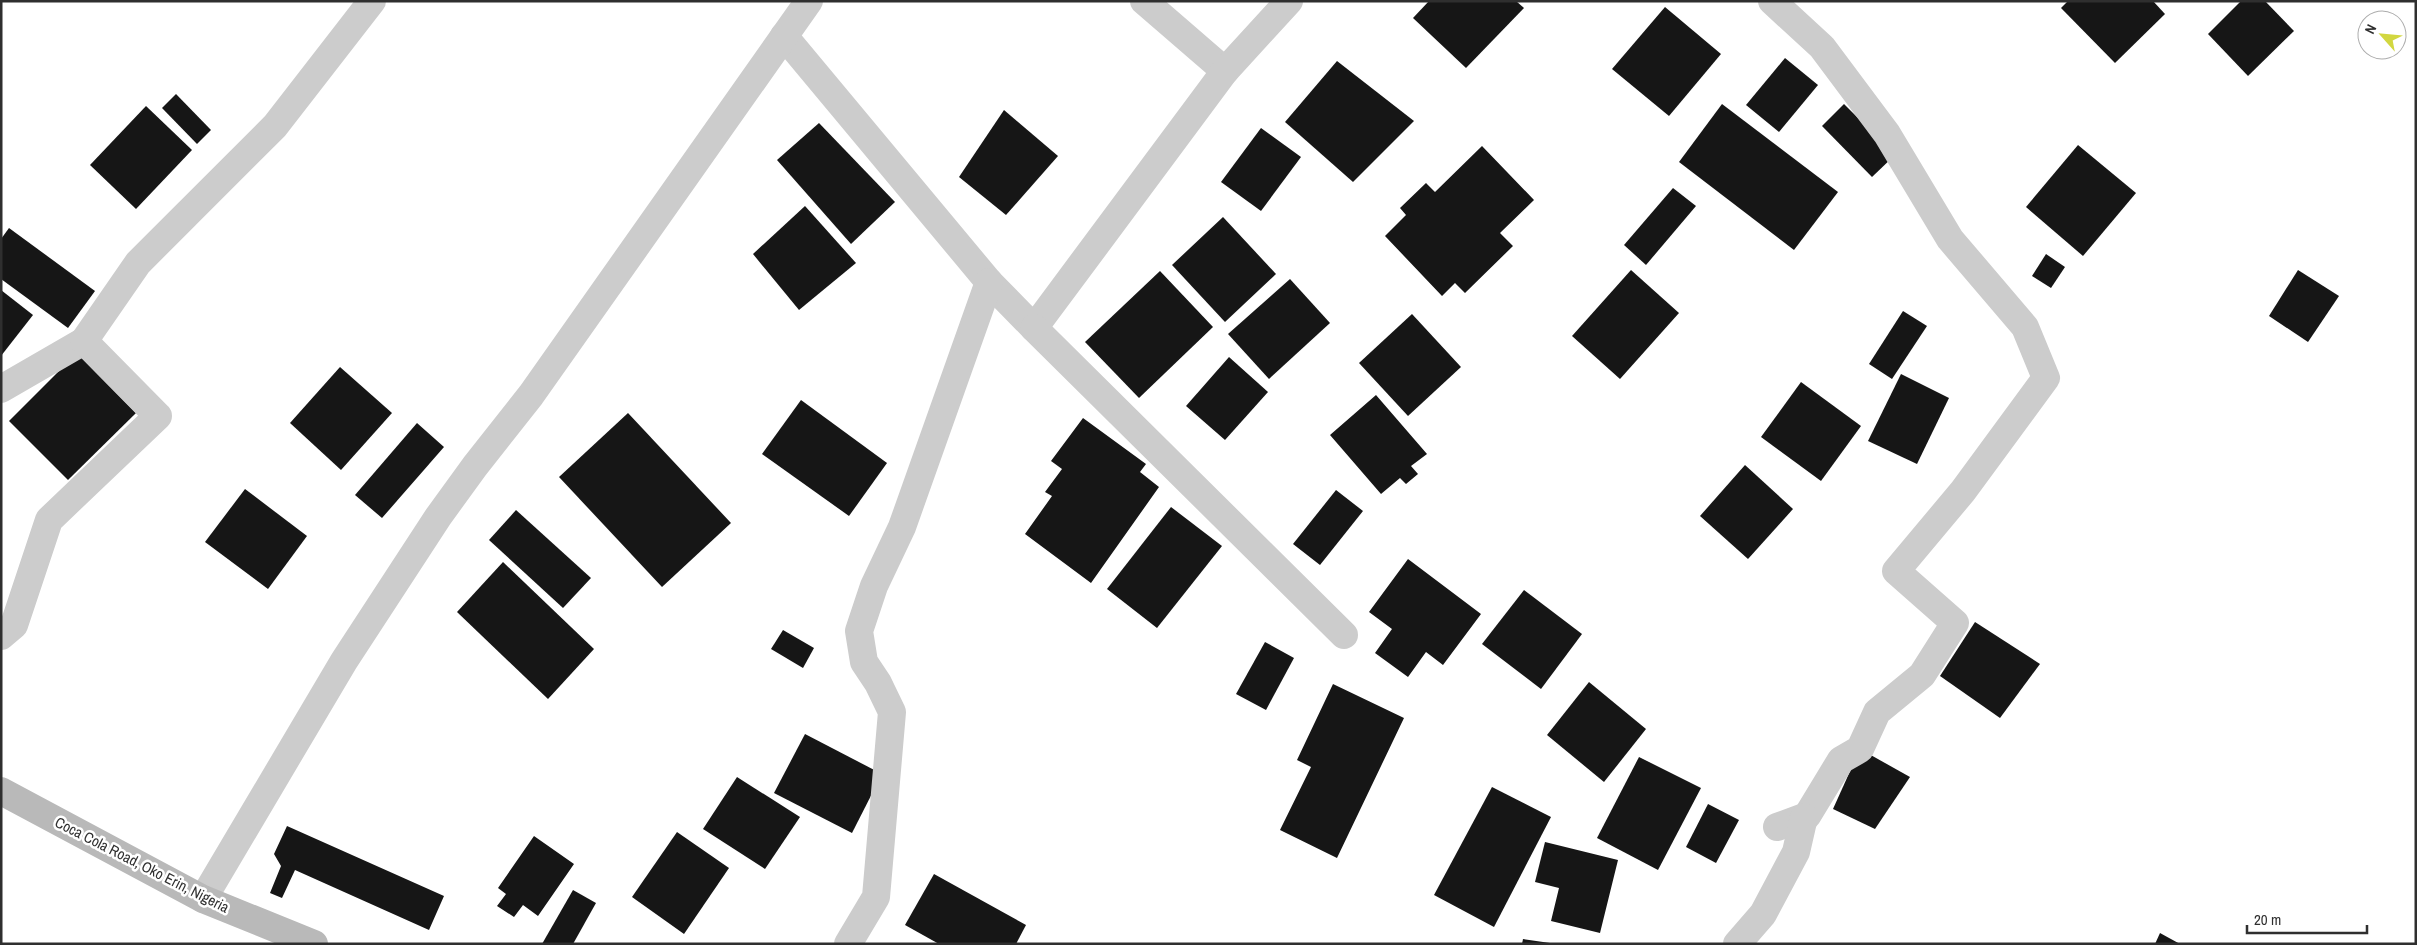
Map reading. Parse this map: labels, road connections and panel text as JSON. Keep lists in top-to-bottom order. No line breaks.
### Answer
{"streets":{"street":["Coca Cola Road, Oko Erin, Nigeria"]},"scale_bar":"20 m","north":"top left"}
